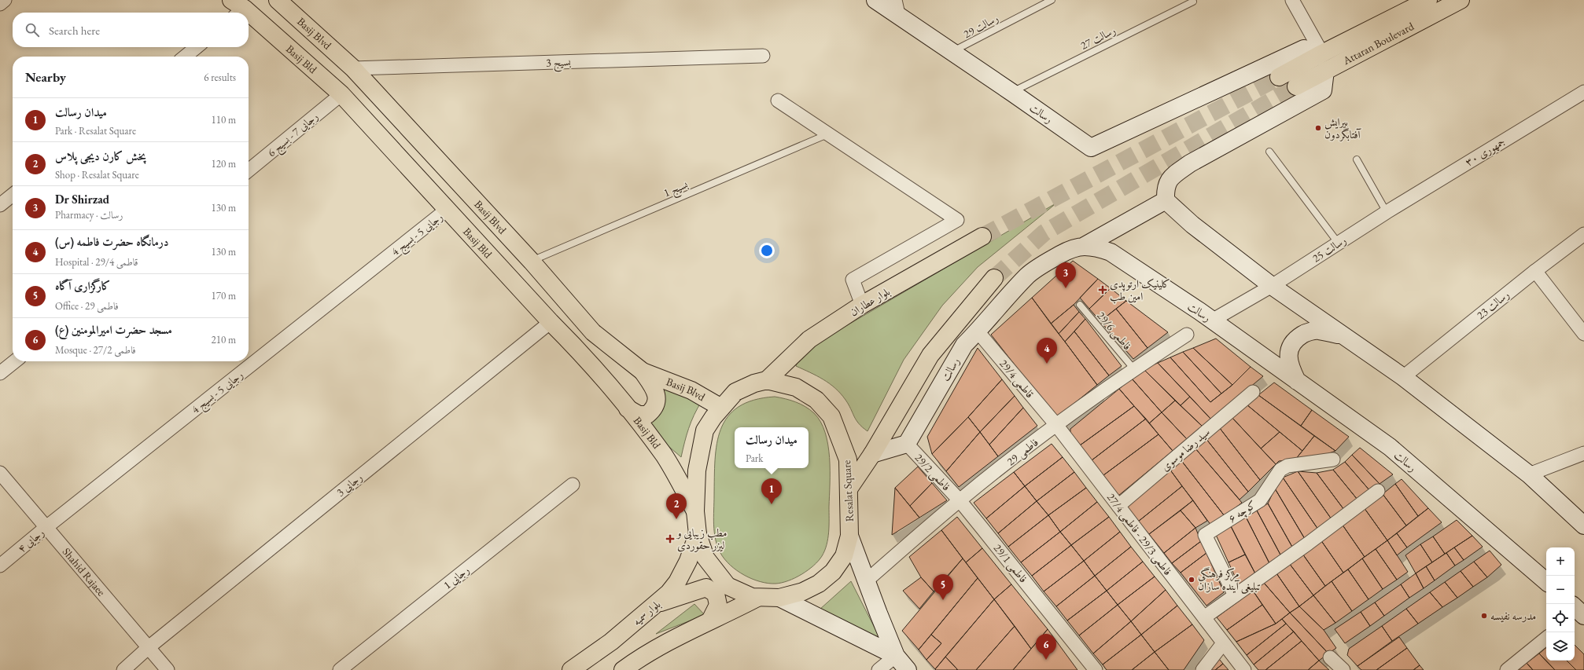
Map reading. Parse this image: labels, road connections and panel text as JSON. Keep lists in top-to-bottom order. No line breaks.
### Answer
{"streets":{"main road":["Basij Blvd","Attaran Boulevard","Basij Bld","بلوار عطاران","Resalat Square","بلوار سمیه"],"street":["بسیج 3","رسالت","رجایی 7 - بسیج 6","جمهوری ۳۰","رجایی 5 - بسیج 4","رسالت 25","رسالت 23","قاطمی 29/4","سید رضا موسوی","فاطمی 29","فاطمی 29/2","رجایی 3","کوچه ۶","فاطمی 29/3 - فاطمی 27/4","رجایی ۴","فاطمی 29/1","Shahid Rajaee","رجایی 1"],"lane":["رسالت 29","رسالت 27","بسیج 1","فاطمی 29/6"]},"crossings":[["رسالت 29","رسالت"],["Basij Blvd","بسیج 3"],["Basij Blvd","بسیج 1"],["Basij Blvd","Resalat Square"],["رسالت 27","رسالت"],["Attaran Boulevard","رسالت"],["Basij Bld","رجایی 7 - بسیج 6"],["Basij Bld","رجایی 5 - بسیج 4"],["Basij Bld","رجایی 3"],["Basij Bld","Resalat Square"],["رسالت","رسالت 25"],["رسالت","قاطمی 29/4"],["رسالت","فاطمی 29/2"],["جمهوری ۳۰","رسالت 25"],["رجایی 5 - بسیج 4","رجایی ۴"],["رجایی 5 - بسیج 4","Shahid Rajaee"],["بلوار عطاران","Resalat Square"],["فاطمی 29/6","فاطمی 29"],["قاطمی 29/4","فاطمی 29"],["قاطمی 29/4","فاطمی 29/3 - فاطمی 27/4"],["سید رضا موسوی","فاطمی 29/3 - فاطمی 27/4"],["فاطمی 29","فاطمی 29/2"],["فاطمی 29","فاطمی 29/3 - فاطمی 27/4"],["فاطمی 29","فاطمی 29/1"],["فاطمی 29/2","فاطمی 29/1"],["رجایی 3","Shahid Rajaee"],["Resalat Square","بلوار سمیه"],["رجایی ۴","Shahid Rajaee"]],"places":{"other":["پیرایش آفتابگردون","مرکز فرهنگی تبلیغی آینده سازان","مدرسه نفیسه"],"health":["کلینیک ارتوپدی امین طب","مطب زیبایی و لیزر حقوردی"]},"page":{"search":"Search here","heading":["Nearby","6 results"],"list":[{"mark":"1","name":"میدان رسالت","note":"Park · Resalat Square","value":"110 m"},{"mark":"2","name":"پخش کارن دیجی پلاس","note":"Shop · Resalat Square","value":"120 m"},{"mark":"3","name":"Dr Shirzad","note":"Pharmacy · رسالت","value":"130 m"},{"mark":"4","name":"درمانگاه حضرت فاطمه (س)","note":"Hospital · قاطمی 29/4","value":"130 m"},{"mark":"5","name":"کارگزاری آگاه","note":"Office · فاطمی 29","value":"170 m"},{"mark":"6","name":"مسجد حضرت امیرالمومنین (ع)","note":"Mosque · فاطمی 27/2","value":"210 m"}],"pins":["3","4","1","2","5","6"],"popup":["میدان رسالت","Park"],"map_buttons":["+","−"]}}
